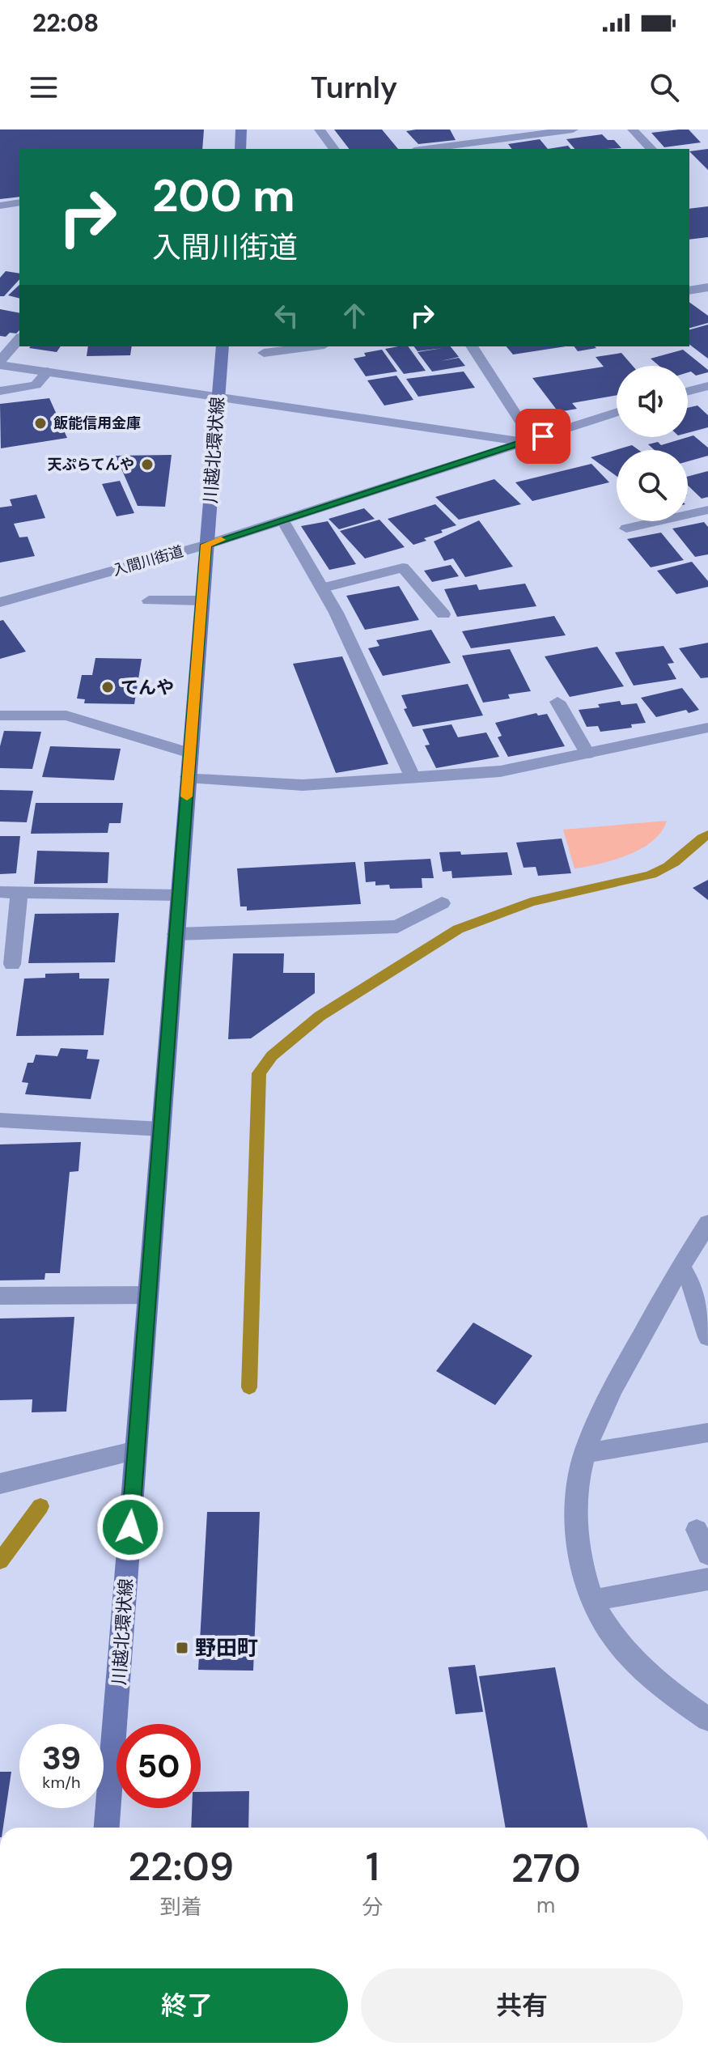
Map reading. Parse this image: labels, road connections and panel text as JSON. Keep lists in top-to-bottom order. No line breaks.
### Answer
{"streets":{"main road":["川越北環状線"],"street":["入間川街道"]},"crossings":[["川越北環状線","入間川街道"]],"places":{"other":["飯能信用金庫","天ぷらてんや","てんや"],"transit":["野田町"]},"page":{"status":"22:08","header":"Turnly","turn":["200 m","入間川街道"],"speed":"39 km/h","limit":"50","eta":["22:09","到着","1","分","270","m"],"buttons":["終了","共有"]}}
